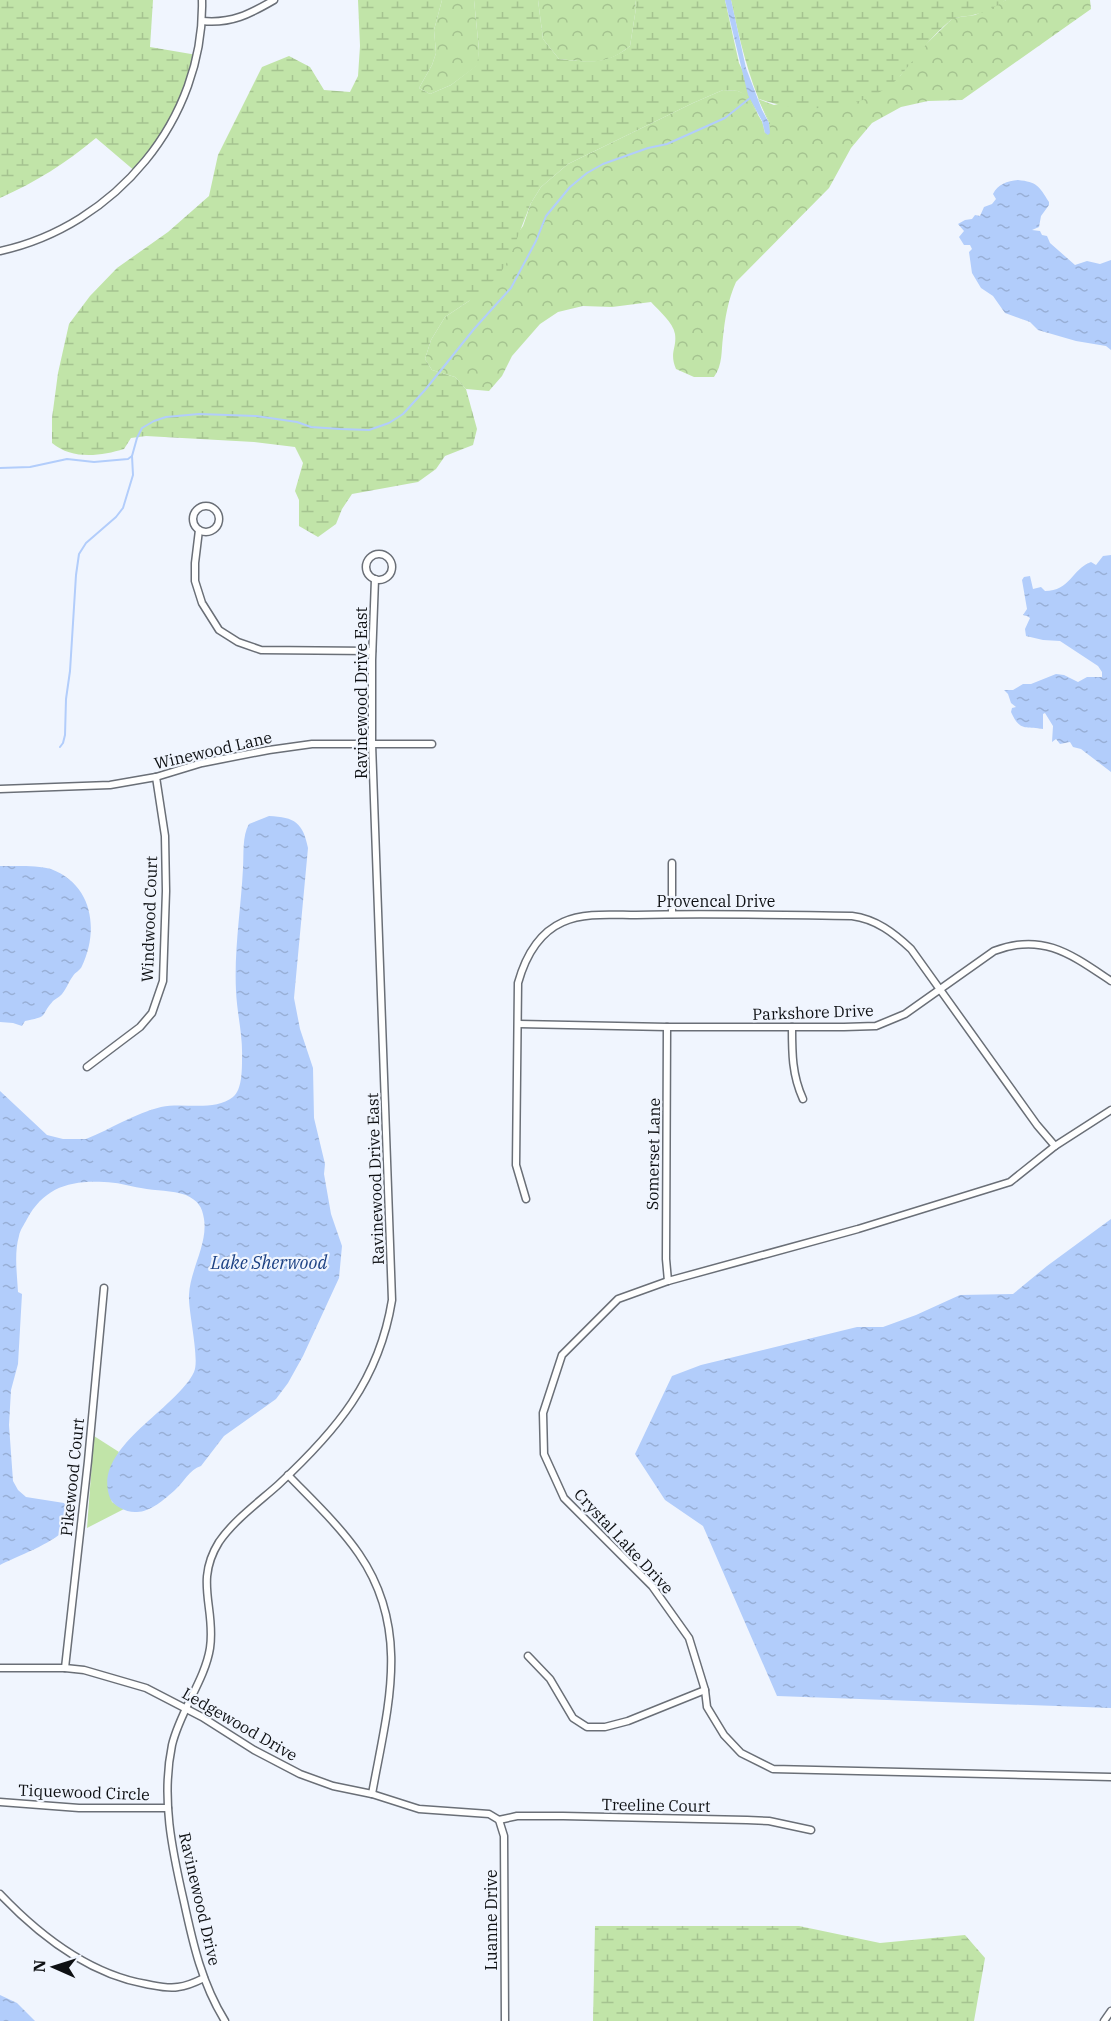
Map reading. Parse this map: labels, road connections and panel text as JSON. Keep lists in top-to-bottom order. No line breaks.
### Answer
{"streets":{"street":["Ravinewood Drive East","Winewood Lane","Provencal Drive","Windwood Court","Parkshore Drive","Somerset Lane","Pikewood Court","Crystal Lake Drive","Ledgewood Drive","Tiquewood Circle","Treeline Court","Ravinewood Drive","Luanne Drive"]},"crossings":[["Ravinewood Drive East","Winewood Lane"],["Ravinewood Drive East","Ledgewood Drive"],["Ravinewood Drive East","Ravinewood Drive"],["Winewood Lane","Windwood Court"],["Provencal Drive","Parkshore Drive"],["Provencal Drive","Crystal Lake Drive"],["Parkshore Drive","Somerset Lane"],["Somerset Lane","Crystal Lake Drive"],["Pikewood Court","Ledgewood Drive"],["Ledgewood Drive","Treeline Court"],["Ledgewood Drive","Ravinewood Drive"],["Ledgewood Drive","Luanne Drive"],["Tiquewood Circle","Ravinewood Drive"],["Treeline Court","Luanne Drive"]],"water":["Lake Sherwood"],"north":"left"}
